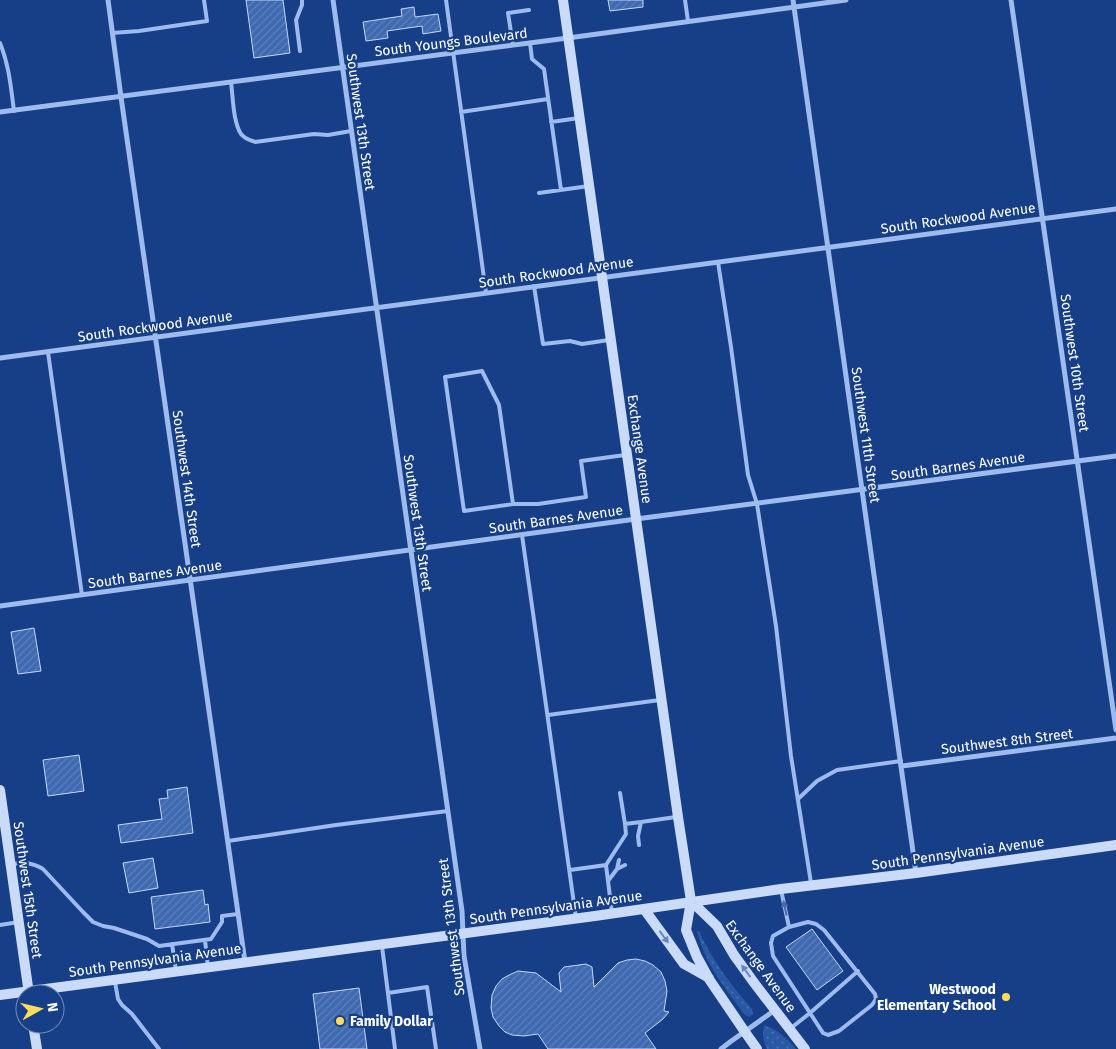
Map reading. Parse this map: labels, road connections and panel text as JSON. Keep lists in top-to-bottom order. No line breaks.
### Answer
{"streets":{"main road":["Exchange Avenue","South Pennsylvania Avenue","Southwest 15th Street"],"street":["South Youngs Boulevard","Southwest 13th Street","South Rockwood Avenue","Southwest 10th Street","Southwest 11th Street","South Barnes Avenue","Southwest 14th Street","Southwest 8th Street"]},"crossings":[["South Youngs Boulevard","Southwest 13th Street"],["South Youngs Boulevard","Southwest 11th Street"],["South Youngs Boulevard","Exchange Avenue"],["South Youngs Boulevard","Southwest 14th Street"],["Southwest 13th Street","South Rockwood Avenue"],["Southwest 13th Street","South Barnes Avenue"],["Southwest 13th Street","South Pennsylvania Avenue"],["South Rockwood Avenue","Southwest 10th Street"],["South Rockwood Avenue","Southwest 11th Street"],["South Rockwood Avenue","Exchange Avenue"],["South Rockwood Avenue","Southwest 14th Street"],["Southwest 10th Street","South Barnes Avenue"],["Southwest 11th Street","South Barnes Avenue"],["Southwest 11th Street","Southwest 8th Street"],["Southwest 11th Street","South Pennsylvania Avenue"],["Exchange Avenue","South Barnes Avenue"],["Exchange Avenue","South Pennsylvania Avenue"],["South Barnes Avenue","Southwest 14th Street"],["Southwest 14th Street","South Pennsylvania Avenue"]],"places":["Westwood Elementary School","Family Dollar"],"north":"right"}
